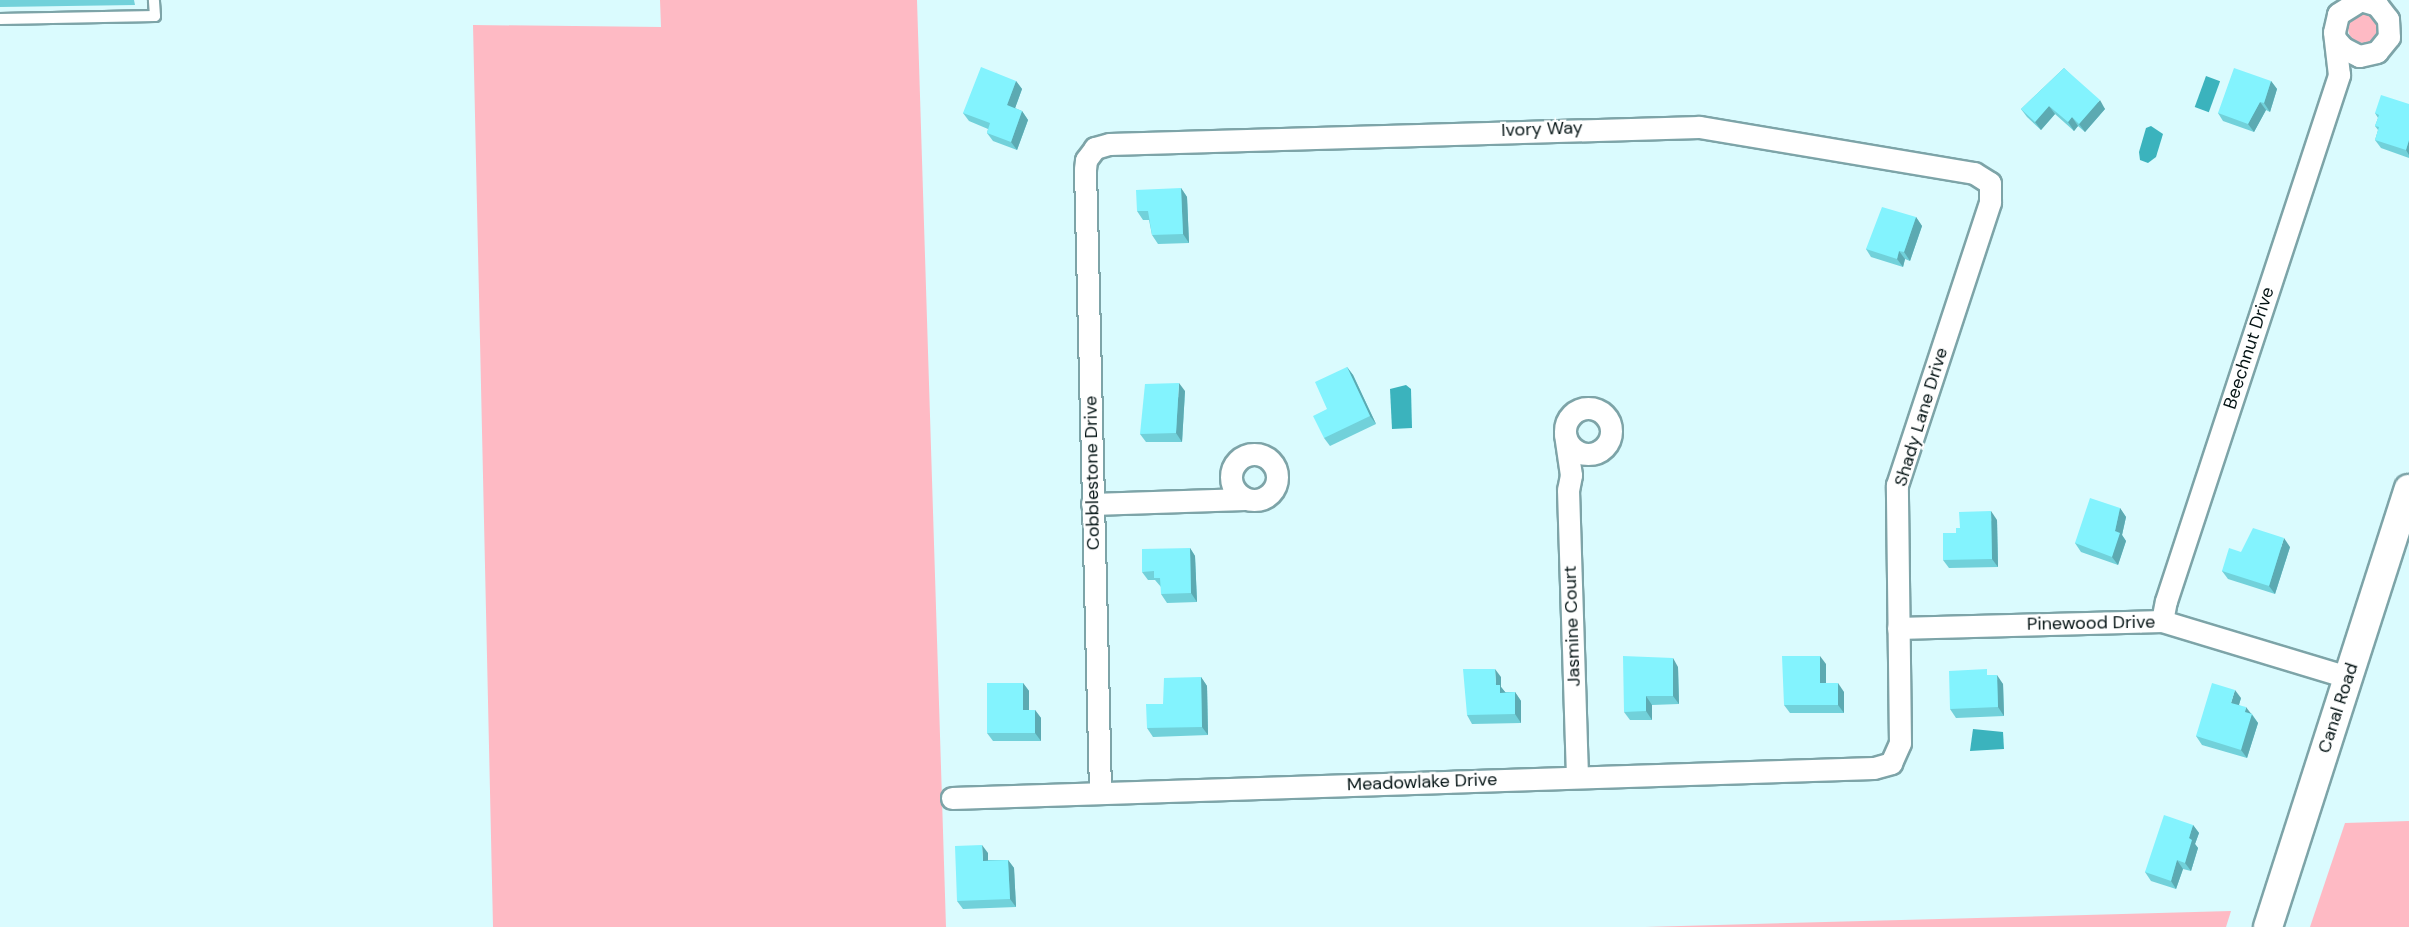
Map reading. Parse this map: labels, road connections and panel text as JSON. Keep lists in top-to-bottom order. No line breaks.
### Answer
{"streets":{"street":["Ivory Way","Beechnut Drive","Shady Lane Drive","Cobblestone Drive","Pinewood Drive","Jasmine Court","Canal Road","Meadowlake Drive"]},"crossings":[["Ivory Way","Shady Lane Drive"],["Ivory Way","Cobblestone Drive"],["Beechnut Drive","Pinewood Drive"],["Shady Lane Drive","Pinewood Drive"],["Shady Lane Drive","Meadowlake Drive"],["Cobblestone Drive","Meadowlake Drive"],["Pinewood Drive","Canal Road"],["Jasmine Court","Meadowlake Drive"]]}
